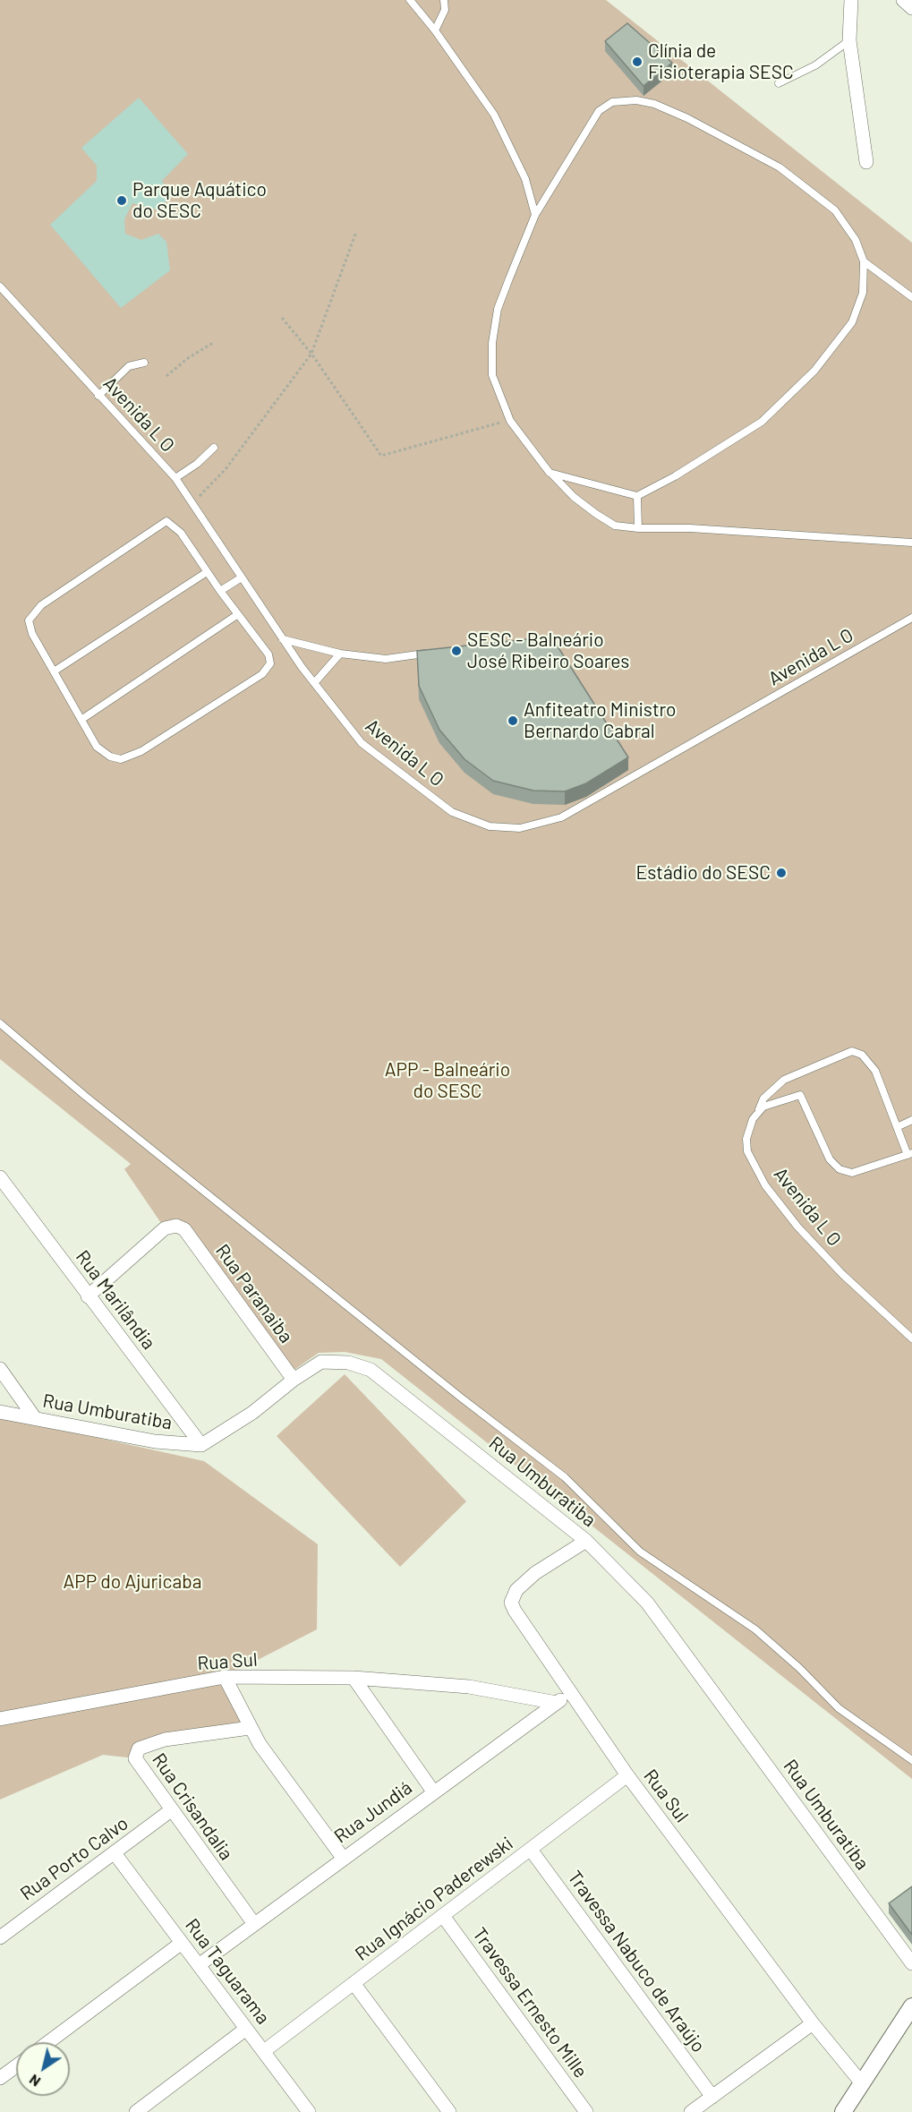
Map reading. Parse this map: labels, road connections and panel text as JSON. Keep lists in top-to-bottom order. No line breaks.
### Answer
{"streets":{"street":["Rua Paranaiba","Rua Marilândia","Rua Umburatiba","Rua Sul","Rua Crisandalia","Rua Jundiá","Rua Porto Calvo","Rua Ignácio Paderewski","Travessa Nabuco de Araújo","Rua Taguarama","Travessa Ernesto Mille"],"lane":["Avenida L O"]},"crossings":[["Rua Paranaiba","Rua Marilândia"],["Rua Paranaiba","Rua Umburatiba"],["Rua Marilândia","Rua Umburatiba"],["Rua Umburatiba","Rua Sul"],["Rua Sul","Rua Jundiá"],["Rua Sul","Rua Ignácio Paderewski"],["Rua Crisandalia","Rua Jundiá"],["Rua Crisandalia","Rua Porto Calvo"],["Rua Jundiá","Rua Taguarama"],["Rua Porto Calvo","Rua Taguarama"],["Rua Ignácio Paderewski","Travessa Nabuco de Araújo"],["Rua Ignácio Paderewski","Rua Taguarama"],["Rua Ignácio Paderewski","Travessa Ernesto Mille"]],"parks":["APP - Balneário do SESC","APP do Ajuricaba"],"places":["Clínia de Fisioterapia SESC","Parque Aquático do SESC","SESC - Balneário José Ribeiro Soares","Anfiteatro Ministro Bernardo Cabral","Estádio do SESC"],"north":"bottom left"}
